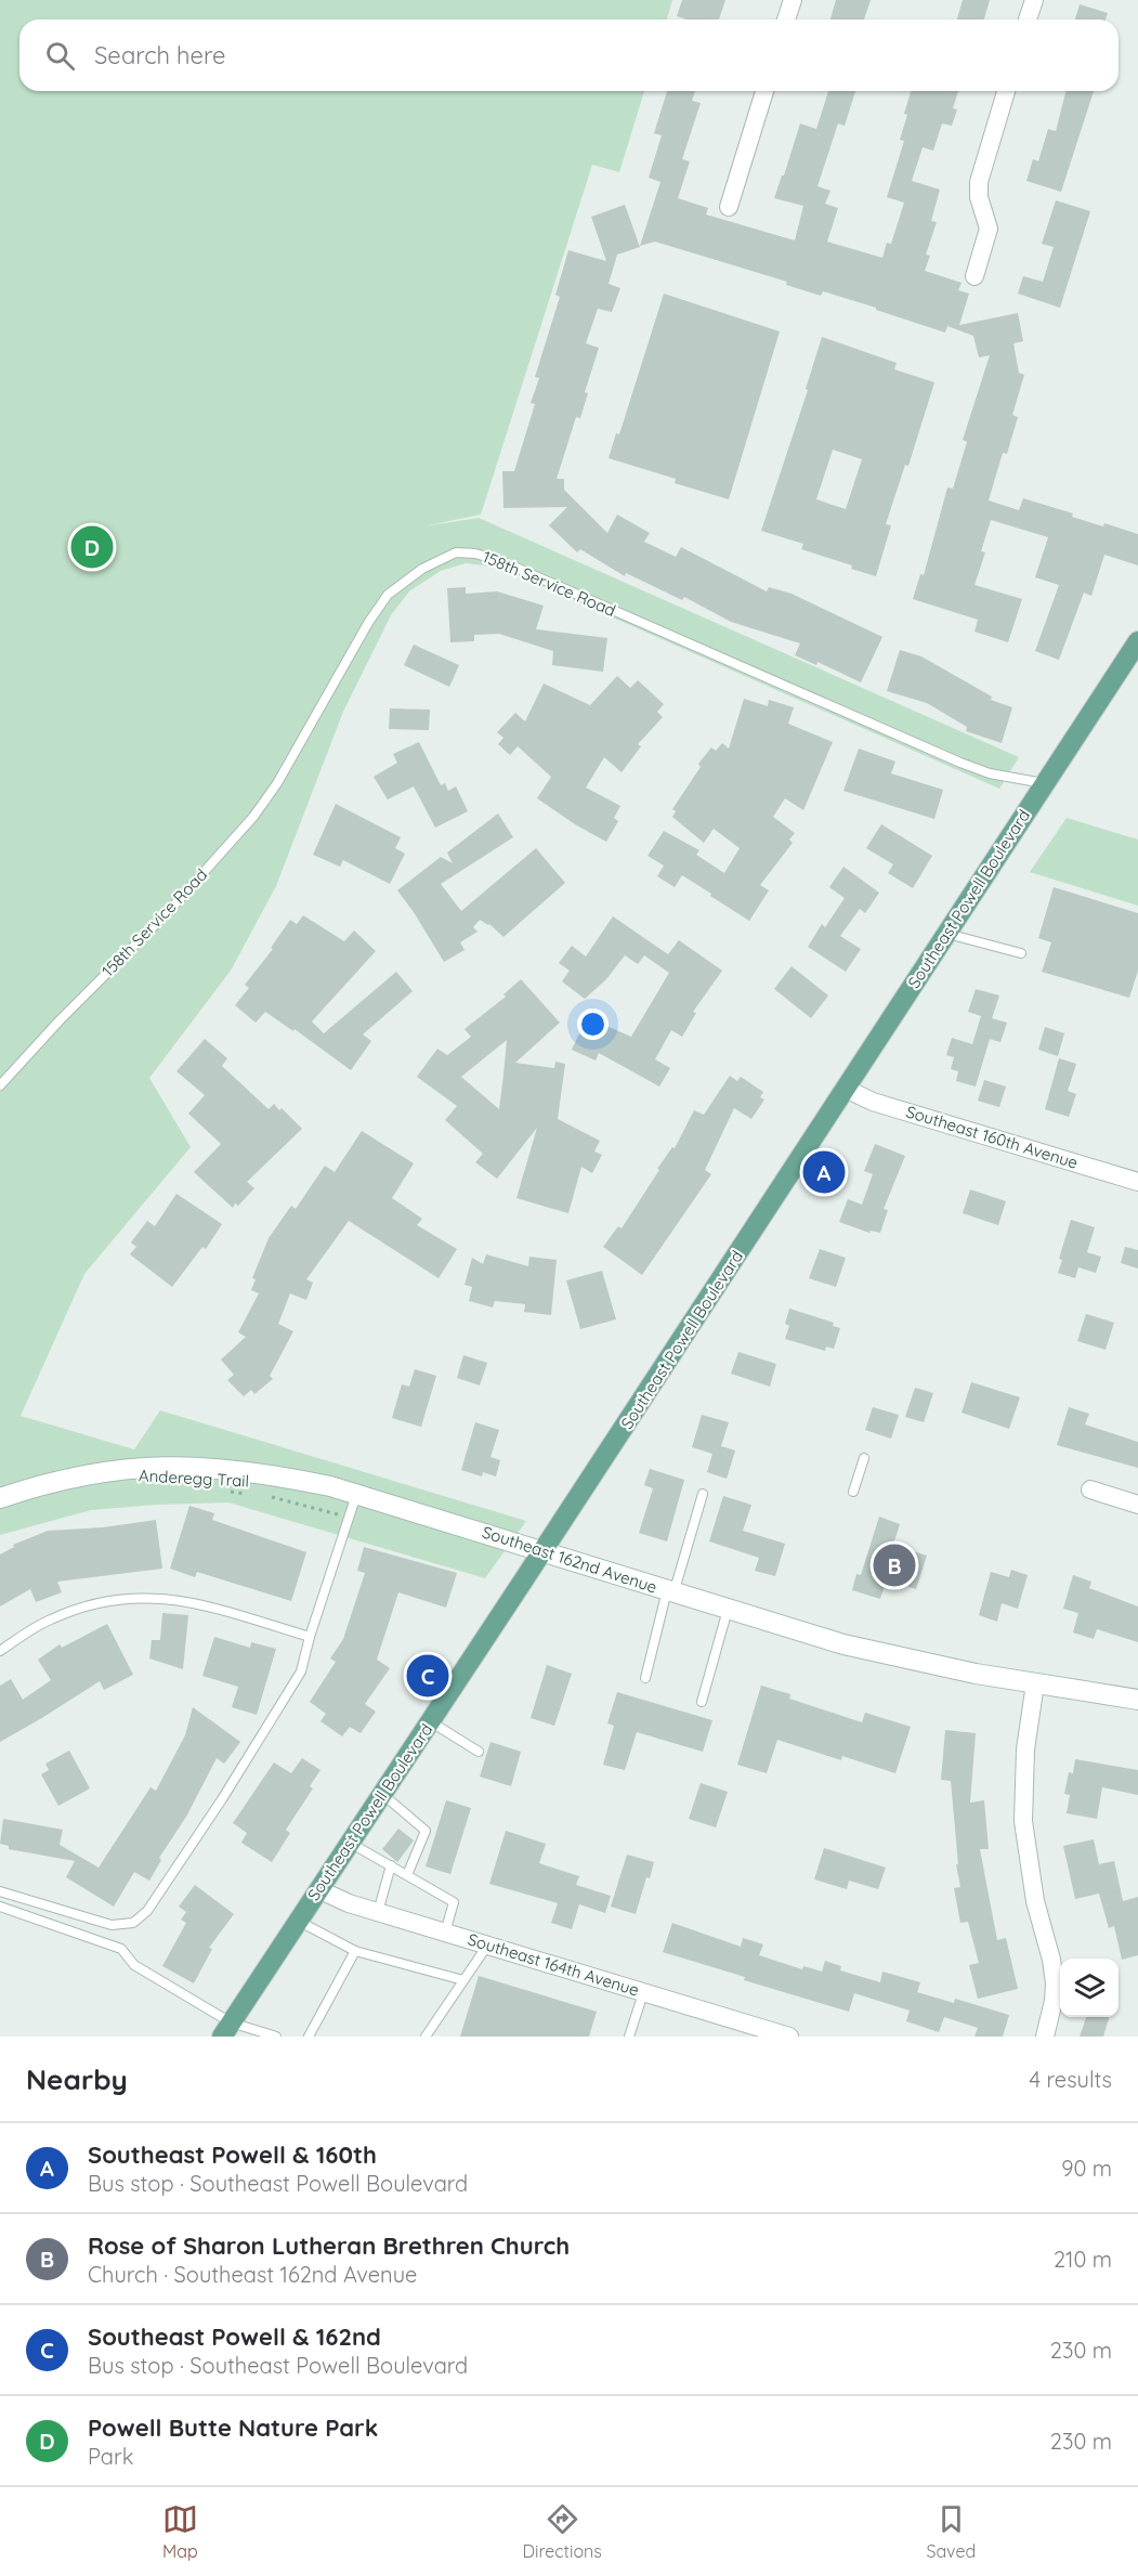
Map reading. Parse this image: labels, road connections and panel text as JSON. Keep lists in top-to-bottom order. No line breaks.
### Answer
{"streets":{"main road":["Southeast Powell Boulevard","Southeast 162nd Avenue"],"street":["Southeast 160th Avenue","Southeast 164th Avenue"],"lane":["158th Service Road"],"path":["Anderegg Trail"]},"crossings":[["158th Service Road","Southeast Powell Boulevard"],["Southeast Powell Boulevard","Southeast 160th Avenue"],["Southeast Powell Boulevard","Southeast 162nd Avenue"],["Southeast Powell Boulevard","Southeast 164th Avenue"]],"page":{"search":"Search here","pins":["D","A","B","C"],"heading":["Nearby","4 results"],"list":[{"mark":"A","name":"Southeast Powell & 160th","note":"Bus stop · Southeast Powell Boulevard","value":"90 m"},{"mark":"B","name":"Rose of Sharon Lutheran Brethren Church","note":"Church · Southeast 162nd Avenue","value":"210 m"},{"mark":"C","name":"Southeast Powell & 162nd","note":"Bus stop · Southeast Powell Boulevard","value":"230 m"},{"mark":"D","name":"Powell Butte Nature Park","note":"Park","value":"230 m"}],"nav":["Map","Directions","Saved"]}}
